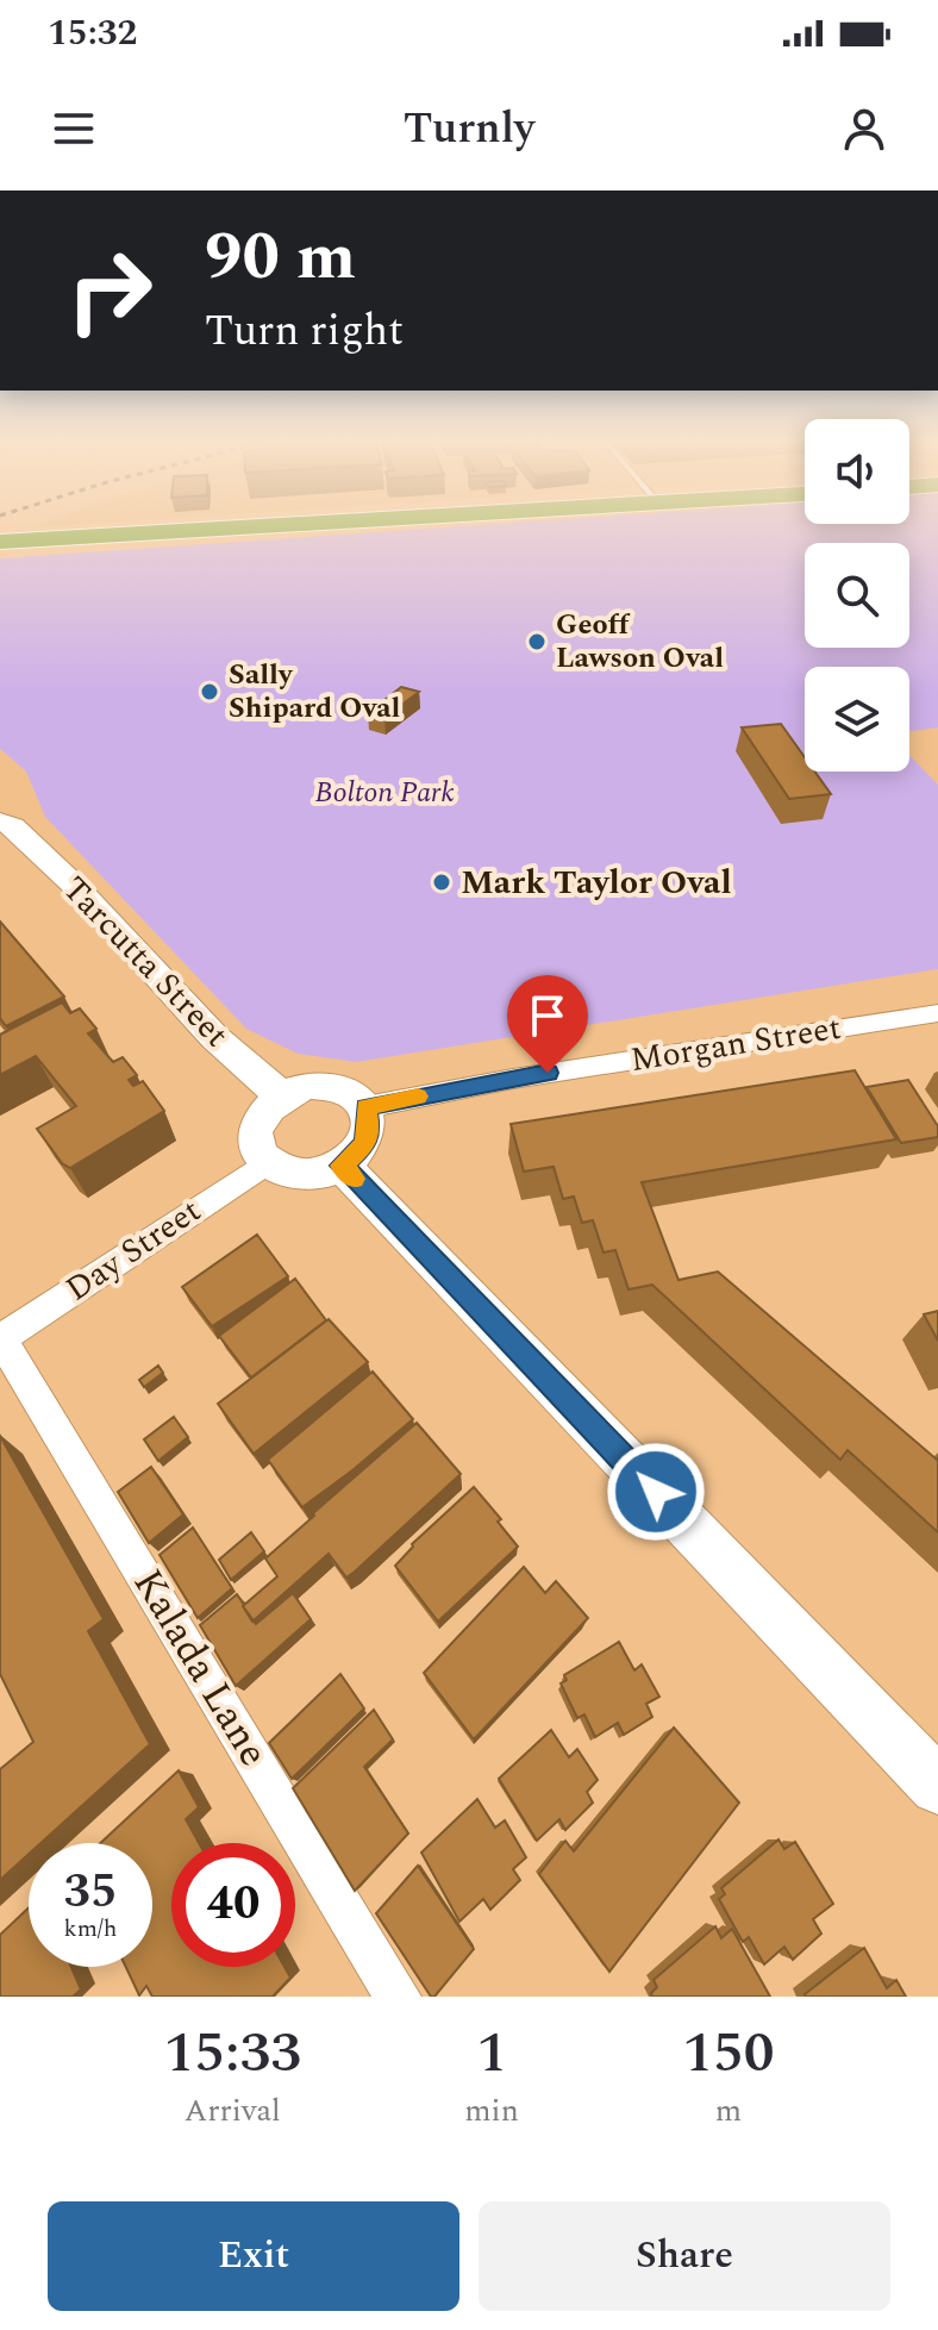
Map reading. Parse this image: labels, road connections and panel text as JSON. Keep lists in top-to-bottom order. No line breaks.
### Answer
{"streets":{"street":["Tarcutta Street","Morgan Street","Day Street","Kalada Lane"]},"crossings":[["Tarcutta Street","Morgan Street"],["Tarcutta Street","Day Street"],["Morgan Street","Day Street"],["Day Street","Kalada Lane"]],"parks":["Bolton Park"],"places":["Geoff Lawson Oval","Sally Shipard Oval","Mark Taylor Oval"],"page":{"status":"15:32","header":"Turnly","turn":["90 m","Turn right"],"speed":"35 km/h","limit":"40","eta":["15:33","Arrival","1","min","150","m"],"buttons":["Exit","Share"]}}
